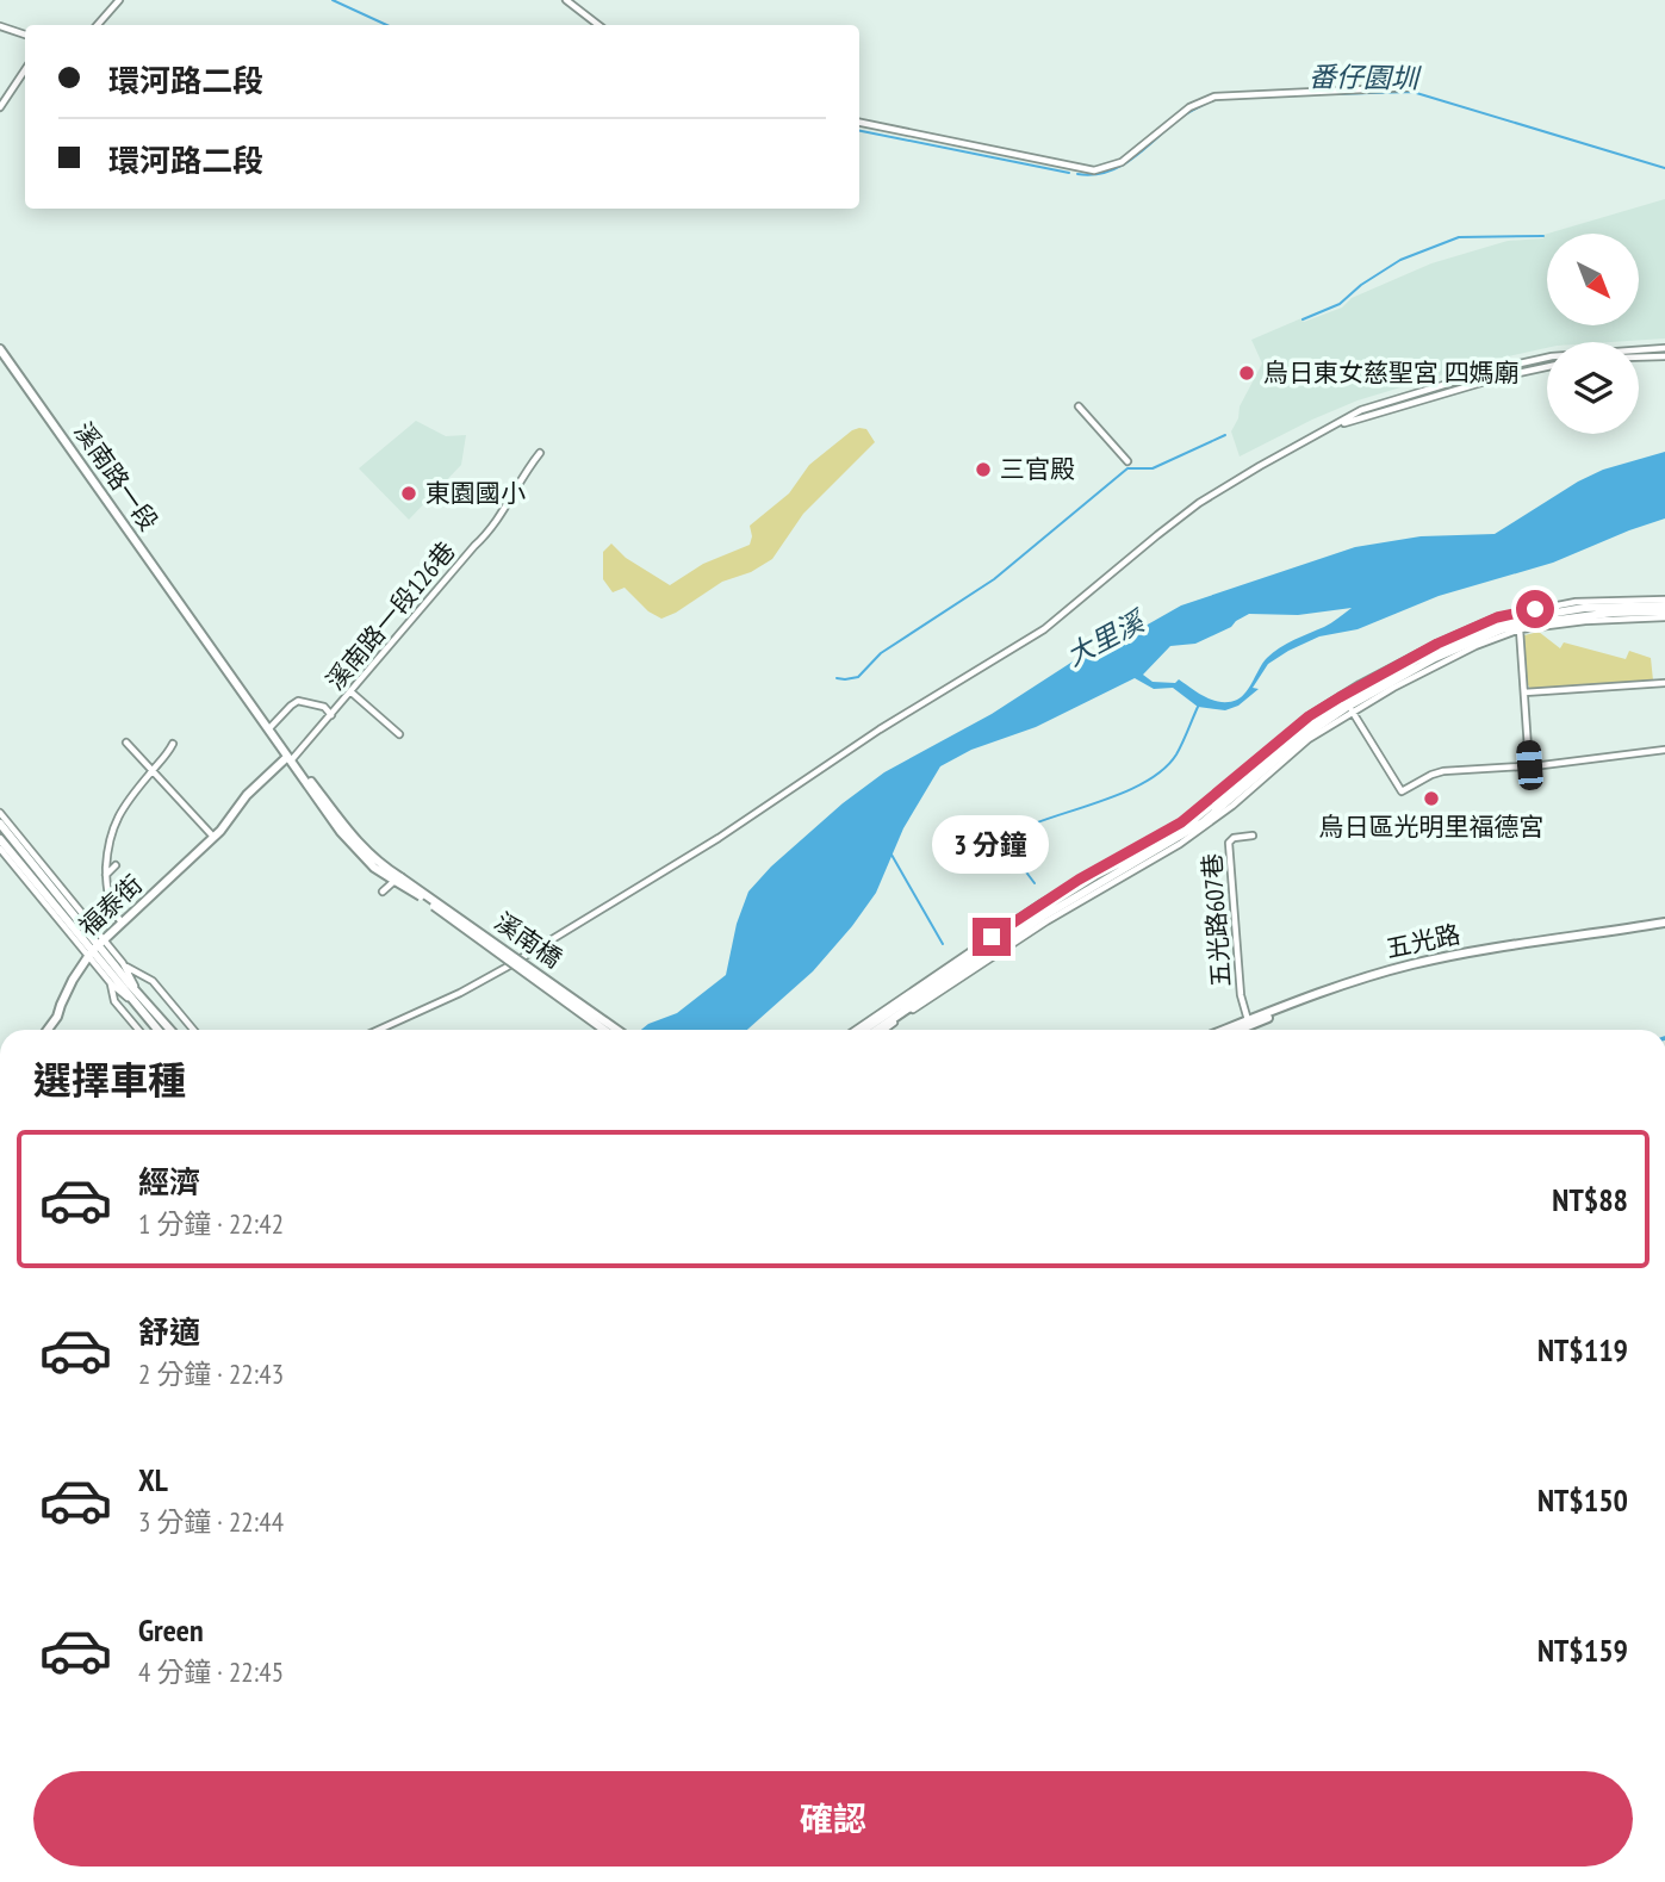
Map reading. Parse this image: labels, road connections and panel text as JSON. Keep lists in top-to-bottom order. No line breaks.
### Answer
{"streets":{"main road":["溪南路一段","福泰街","溪南橋","五光路"],"street":["溪南路一段126巷","五光路607巷"]},"crossings":[["溪南路一段","溪南路一段126巷"],["溪南路一段","福泰街"],["溪南路一段","溪南橋"],["溪南路一段126巷","福泰街"],["五光路607巷","五光路"]],"water":["番仔園圳","大里溪"],"places":["烏日東女慈聖宮 四媽廟","三官殿","東園國小","烏日區光明里福德宮"],"north":"bottom right","page":{"banner":["環河路二段","環河路二段"],"bubble":"3 分鐘","heading":"選擇車種","list":[{"name":"經濟","note":"1 分鐘 · 22:42","value":"NT$88"},{"name":"舒適","note":"2 分鐘 · 22:43","value":"NT$119"},{"name":"XL","note":"3 分鐘 · 22:44","value":"NT$150"},{"name":"Green","note":"4 分鐘 · 22:45","value":"NT$159"}],"buttons":"確認"}}
